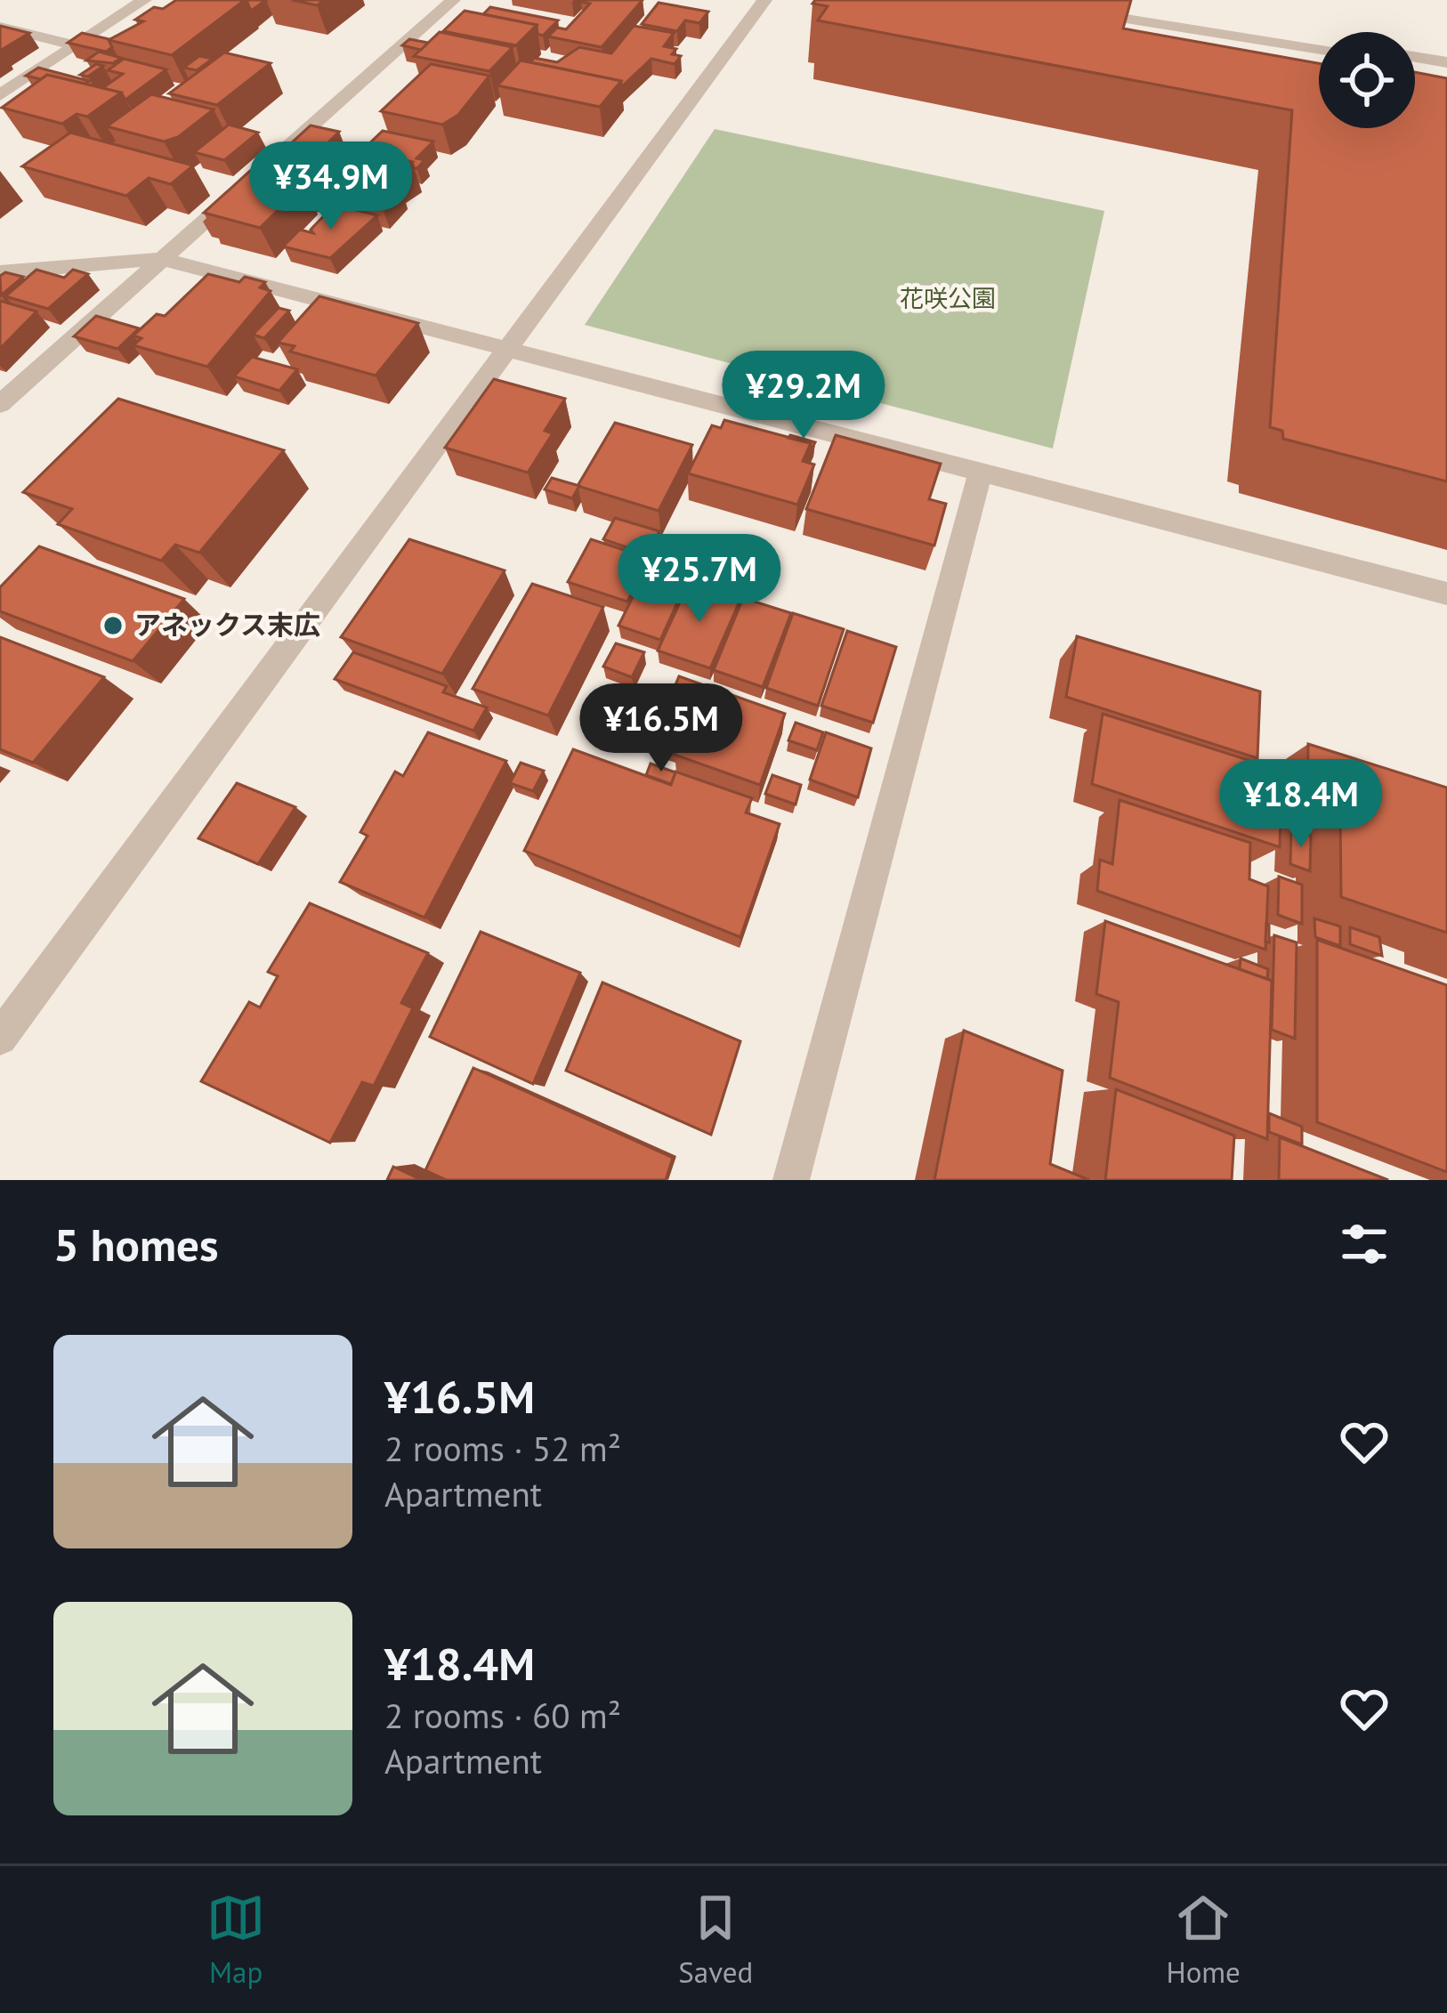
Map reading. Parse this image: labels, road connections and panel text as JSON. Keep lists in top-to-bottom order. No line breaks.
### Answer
{"parks":["花咲公園"],"places":["アネックス末広"],"page":{"price":["¥34.9M","¥29.2M","¥25.7M","¥16.5M","¥18.4M"],"heading":"5 homes","list":[{"name":"¥16.5M","note":"2 rooms · 52 m² · Apartment"},{"name":"¥18.4M","note":"2 rooms · 60 m² · Apartment"}],"tabs":["Map","Saved","Home"]}}
